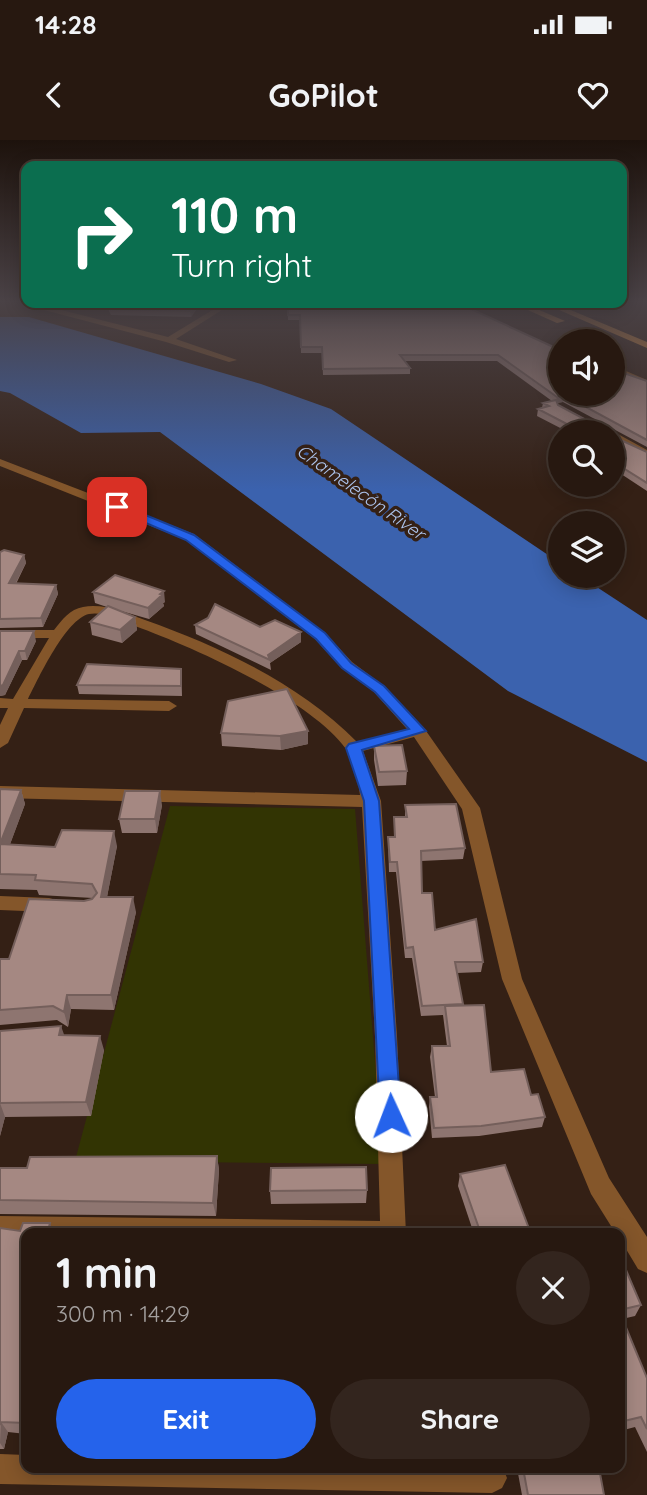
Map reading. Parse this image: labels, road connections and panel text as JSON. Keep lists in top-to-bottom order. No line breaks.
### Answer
{"water":["Chamelecón River"],"page":{"status":"14:28","header":"GoPilot","turn":["110 m","Turn right"],"heading":["1 min","300 m · 14:29"],"buttons":["Exit","Share"]}}
